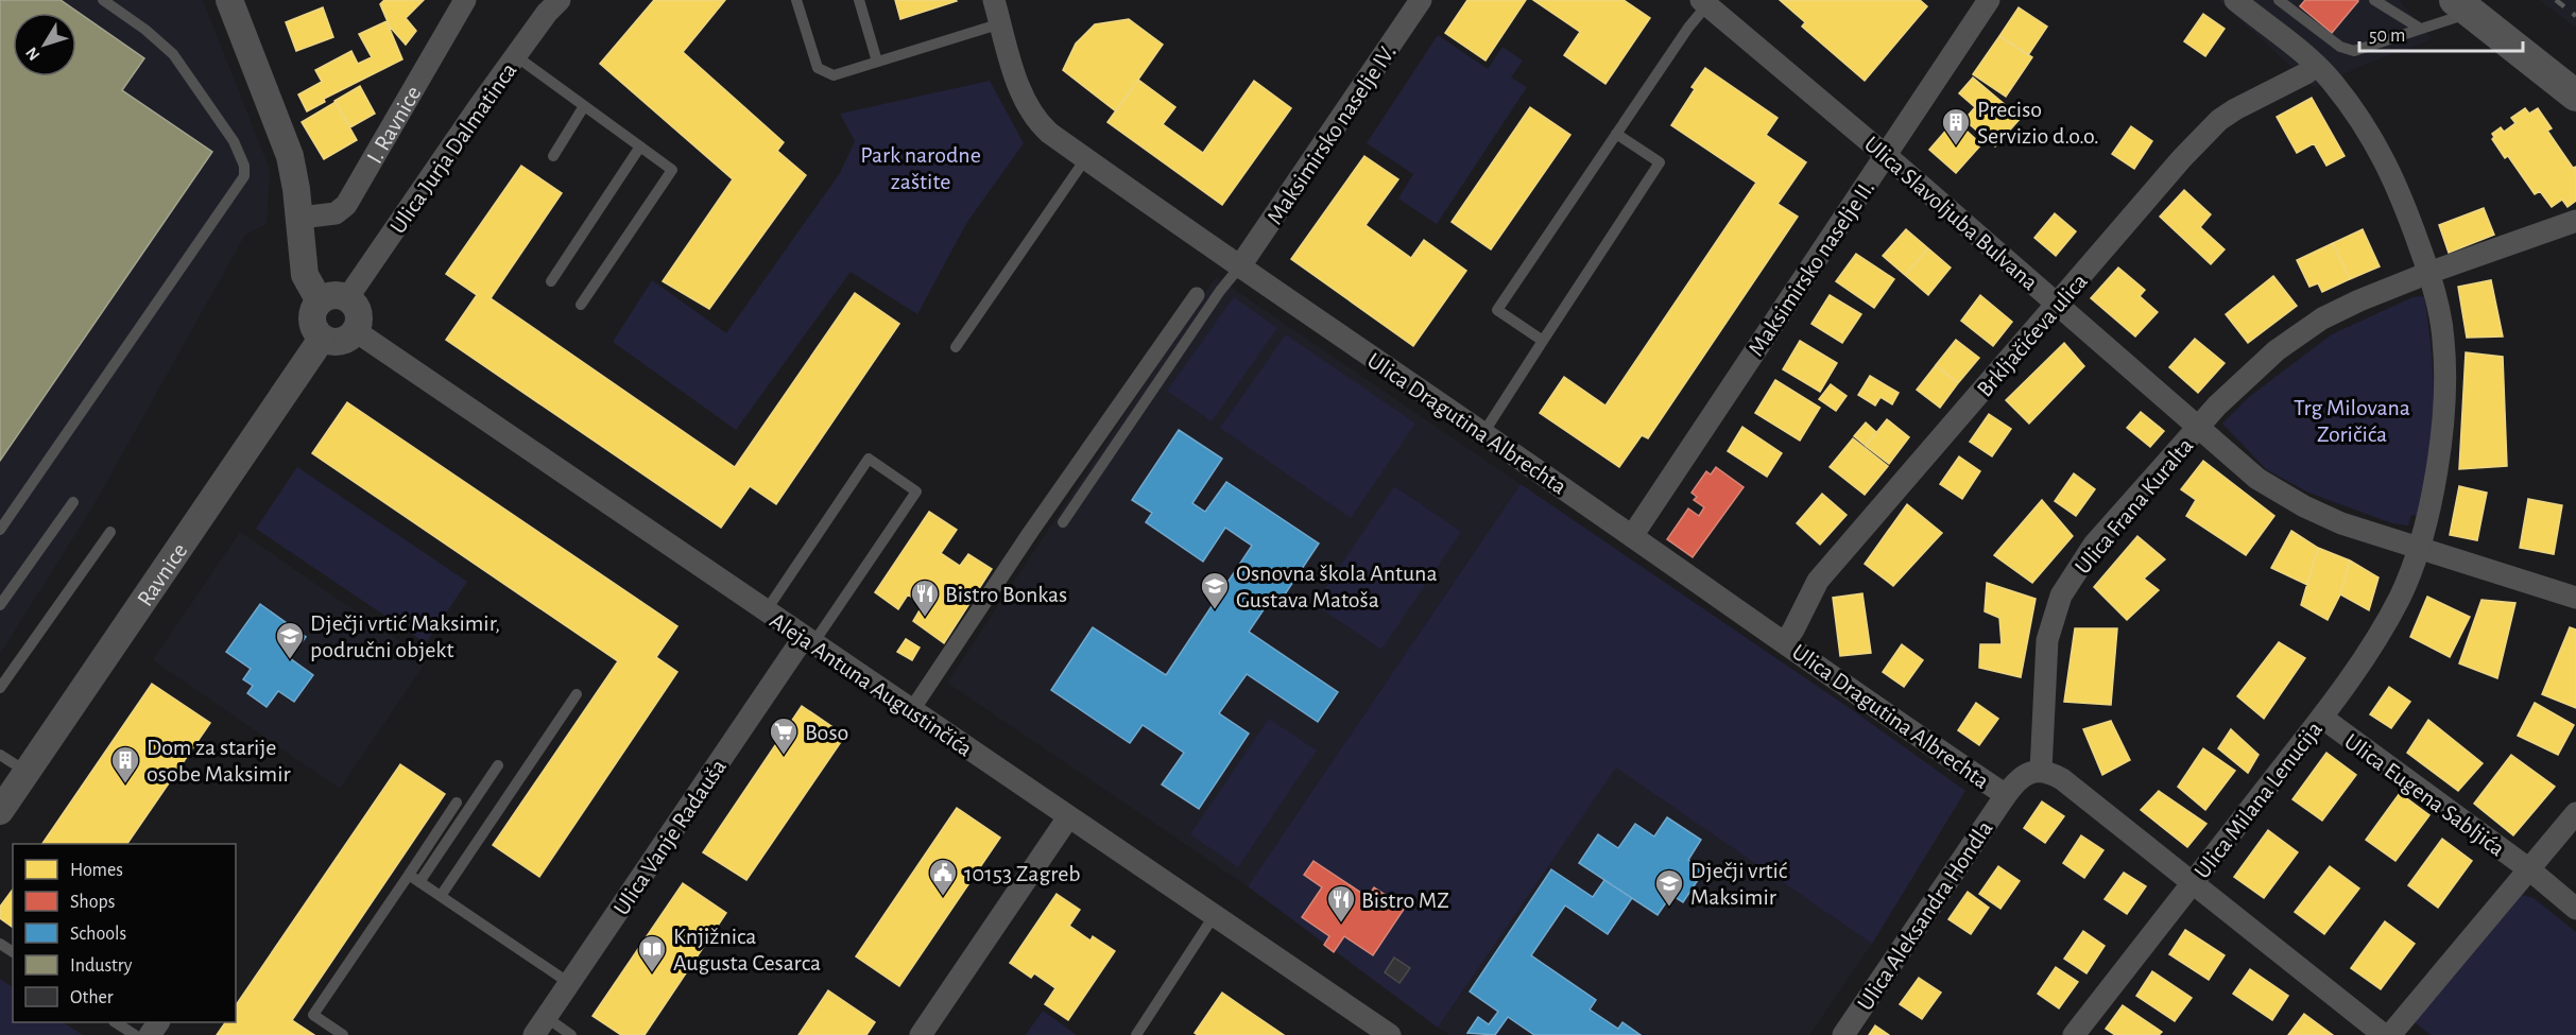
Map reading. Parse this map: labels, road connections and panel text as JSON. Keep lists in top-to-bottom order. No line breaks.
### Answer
{"streets":{"street":["I. Ravnice","Maksimirsko naselje IV.","Ulica Jurja Dalmatinca","Ulica Slavoljuba Bulvana","Maksimirsko naselje II.","Brkljačićeva ulica","Ulica Dragutina Albrechta","Ulica Frana Kuralta","Ravnice","Aleja Antuna Augustinčića","Ulica Eugena Sabljića","Ulica Milana Lenucija","Ulica Vanje Radauša","Ulica Aleksandra Hondla"]},"crossings":[["Maksimirsko naselje IV.","Ulica Dragutina Albrechta"],["Ulica Jurja Dalmatinca","Ravnice"],["Ulica Jurja Dalmatinca","Aleja Antuna Augustinčića"],["Ulica Slavoljuba Bulvana","Maksimirsko naselje II."],["Ulica Slavoljuba Bulvana","Brkljačićeva ulica"],["Ulica Slavoljuba Bulvana","Ulica Frana Kuralta"],["Maksimirsko naselje II.","Ulica Dragutina Albrechta"],["Brkljačićeva ulica","Ulica Dragutina Albrechta"],["Ulica Dragutina Albrechta","Ulica Aleksandra Hondla"],["Ulica Frana Kuralta","Ulica Aleksandra Hondla"],["Ravnice","Aleja Antuna Augustinčića"],["Aleja Antuna Augustinčića","Ulica Vanje Radauša"],["Ulica Eugena Sabljića","Ulica Milana Lenucija"]],"parks":["Park narodne zaštite","Trg Milovana Zoričića"],"places":{"building":["Preciso Servizio d.o.o.","Dom za starije osobe Maksimir"],"school or university":["Osnovna škola Antuna Gustava Matoša","Dječji vrtić Maksimir, područni objekt","Dječji vrtić Maksimir"],"restaurant":["Bistro Bonkas","Bistro MZ"],"supermarket":["Boso"],"public building":["10153 Zagreb"],"library":["Knjižnica Augusta Cesarca"]},"legend":["Homes","Shops","Schools","Industry","Other"],"scale_bar":"50 m","north":"bottom left"}
